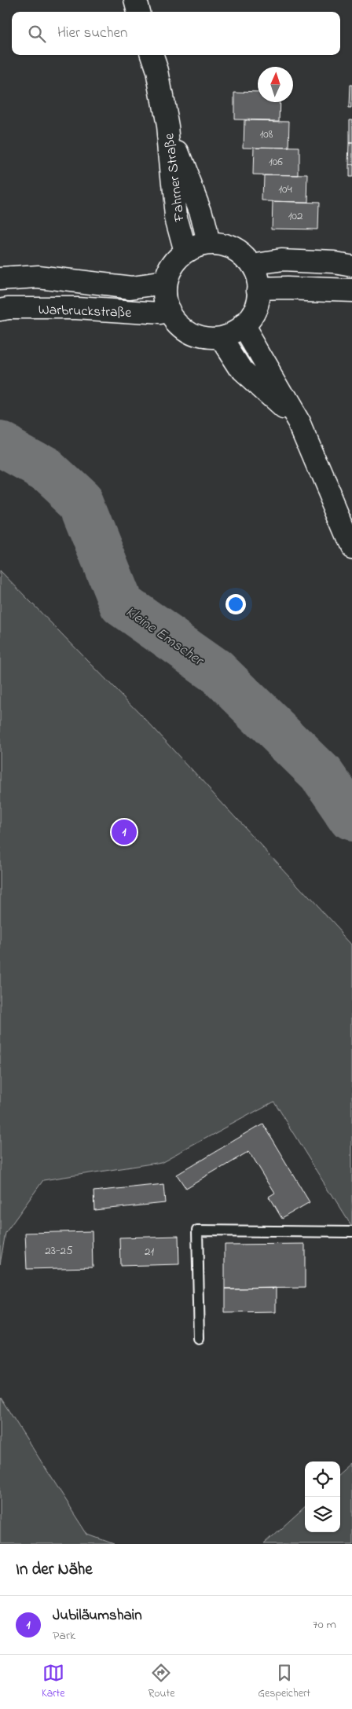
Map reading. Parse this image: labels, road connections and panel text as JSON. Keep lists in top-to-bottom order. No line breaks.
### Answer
{"streets":{"street":["Fahrner Straße","Warbruckstraße"]},"crossings":[["Fahrner Straße","Warbruckstraße"]],"water":["Kleine Emscher"],"house_numbers":["108","106","104","102","23-25","21"],"north":"top","page":{"search":"Hier suchen","pins":"1","heading":"In der Nähe","list":[{"mark":"1","name":"Jubiläumshain","note":"Park","value":"70 m"}],"nav":["Karte","Route","Gespeichert"]}}
